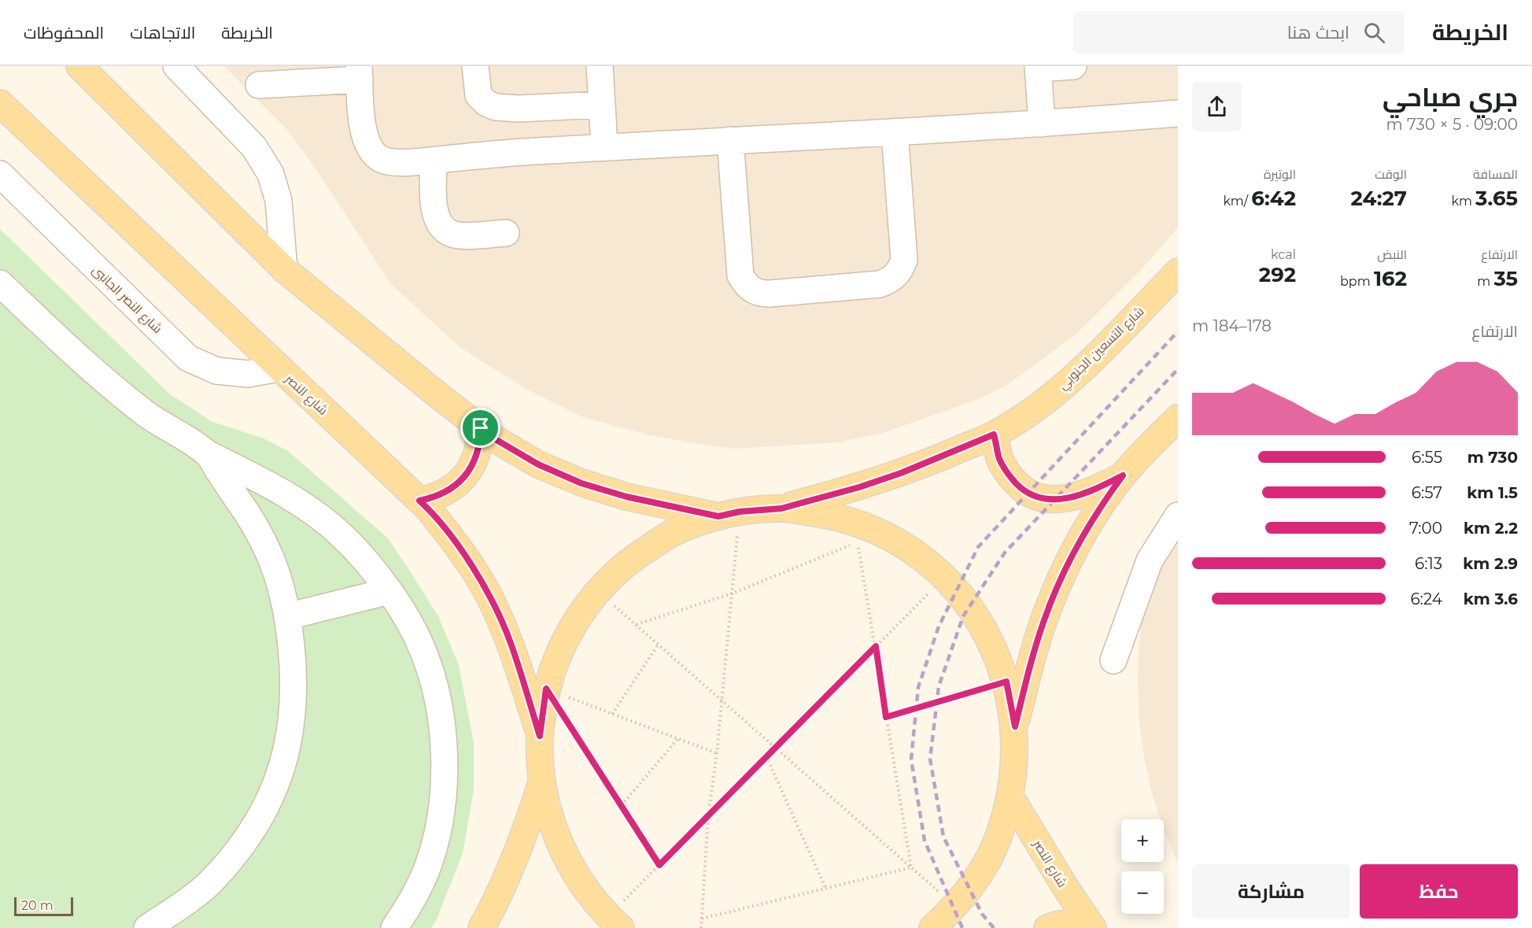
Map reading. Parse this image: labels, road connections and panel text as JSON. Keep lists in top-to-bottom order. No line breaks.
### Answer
{"streets":{"main road":["شارع التسعين الجنوبي","شارع النصر"],"street":["شارع النصر الجانبى"]},"crossings":[["شارع النصر الجانبى","شارع النصر"]],"scale_bar":"20 m","page":{"header":"الخريطة","search":"ابحث هنا","nav":["الخريطة","الاتجاهات","المحفوظات"],"heading":["جري صباحي","09:00 · 5 × 730 m"],"stats":[["المسافة","3.65 km"],["الوقت","24:27"],["الوتيرة","6:42 /km"],["الارتفاع","35 m"],["النبض","162 bpm"],["kcal","292"]],"chart":["الارتفاع","178–184 m"],"list":[{"name":"730 m","note":"6:55"},{"name":"1.5 km","note":"6:57"},{"name":"2.2 km","note":"7:00"},{"name":"2.9 km","note":"6:13"},{"name":"3.6 km","note":"6:24"}],"map_buttons":["+","−"],"buttons":["حفظ","مشاركة"],"scale":"20 m"}}
